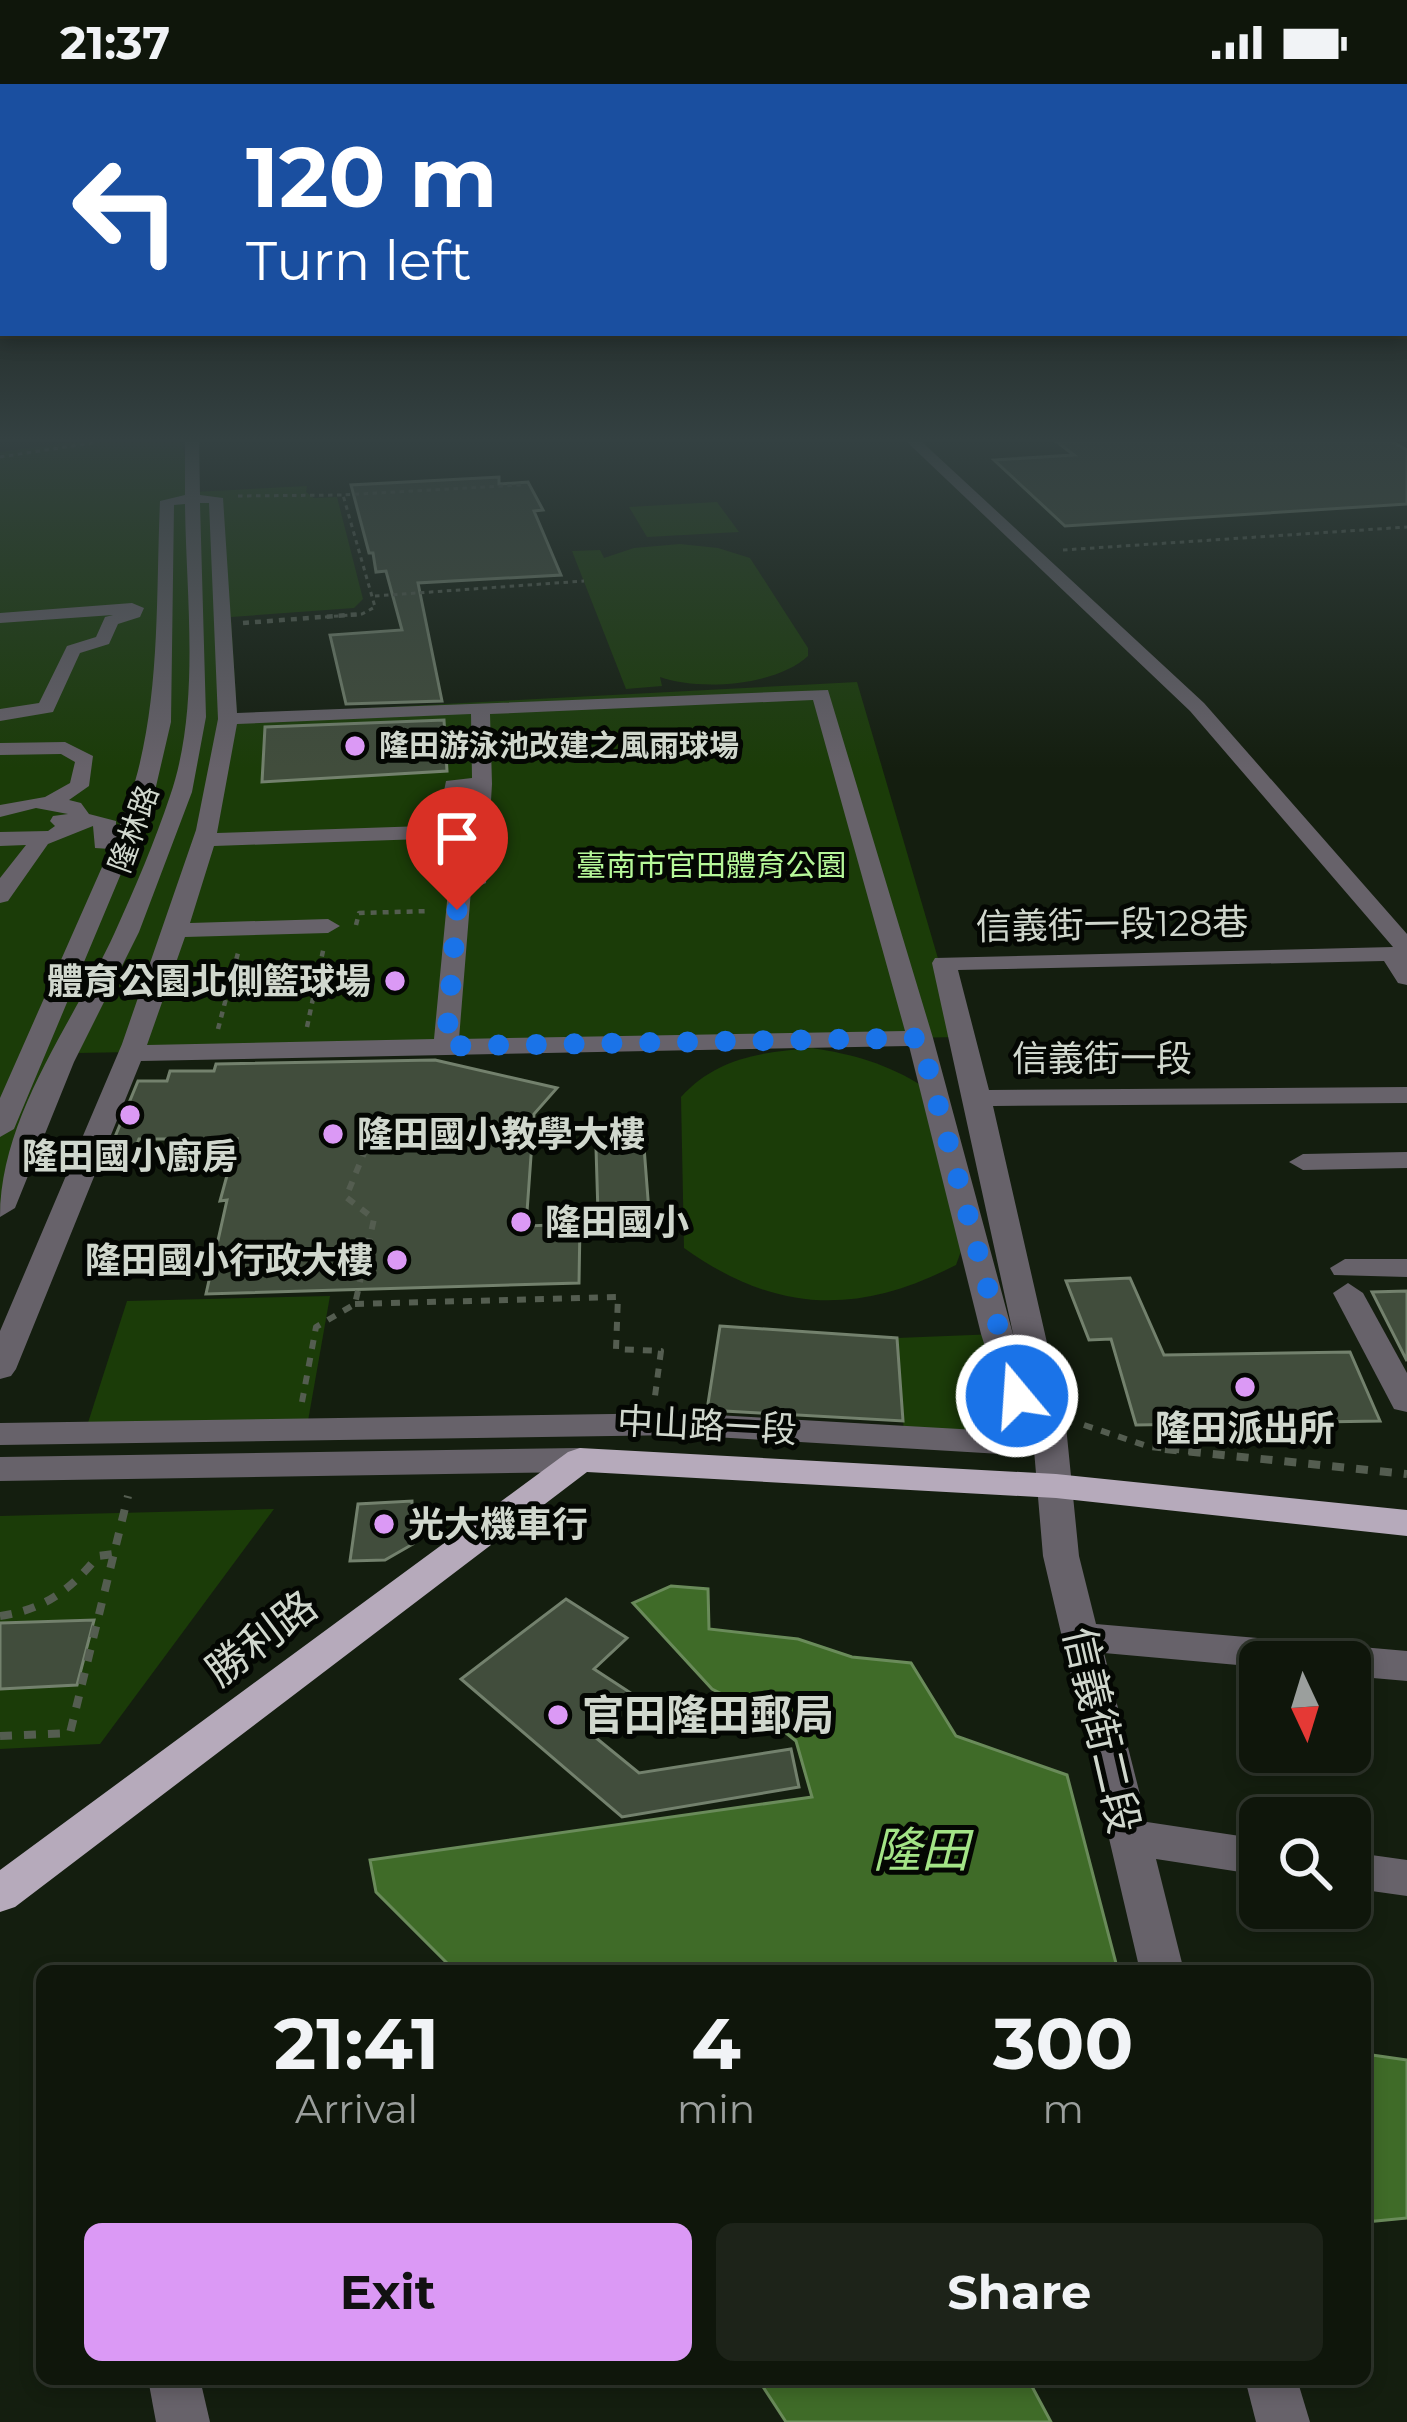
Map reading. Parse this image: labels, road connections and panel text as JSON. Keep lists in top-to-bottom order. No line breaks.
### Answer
{"streets":{"main road":["中山路一段","勝利路"],"street":["隆林路","信義街一段128巷","信義街一段","信義街二段"]},"crossings":[["信義街一段128巷","信義街一段"],["信義街一段","中山路一段"],["信義街一段","信義街二段"],["中山路一段","勝利路"],["中山路一段","信義街二段"]],"water":["隆田"],"parks":["臺南市官田體育公園"],"places":["隆田游泳池改建之風雨球場","體育公園北側籃球場","隆田國小廚房","隆田國小教學大樓","隆田國小","隆田國小行政大樓","隆田派出所","光大機車行","官田隆田郵局"],"north":"bottom","page":{"status":"21:37","turn":["120 m","Turn left"],"eta":["21:41","Arrival","4","min","300","m"],"buttons":["Exit","Share"]}}
